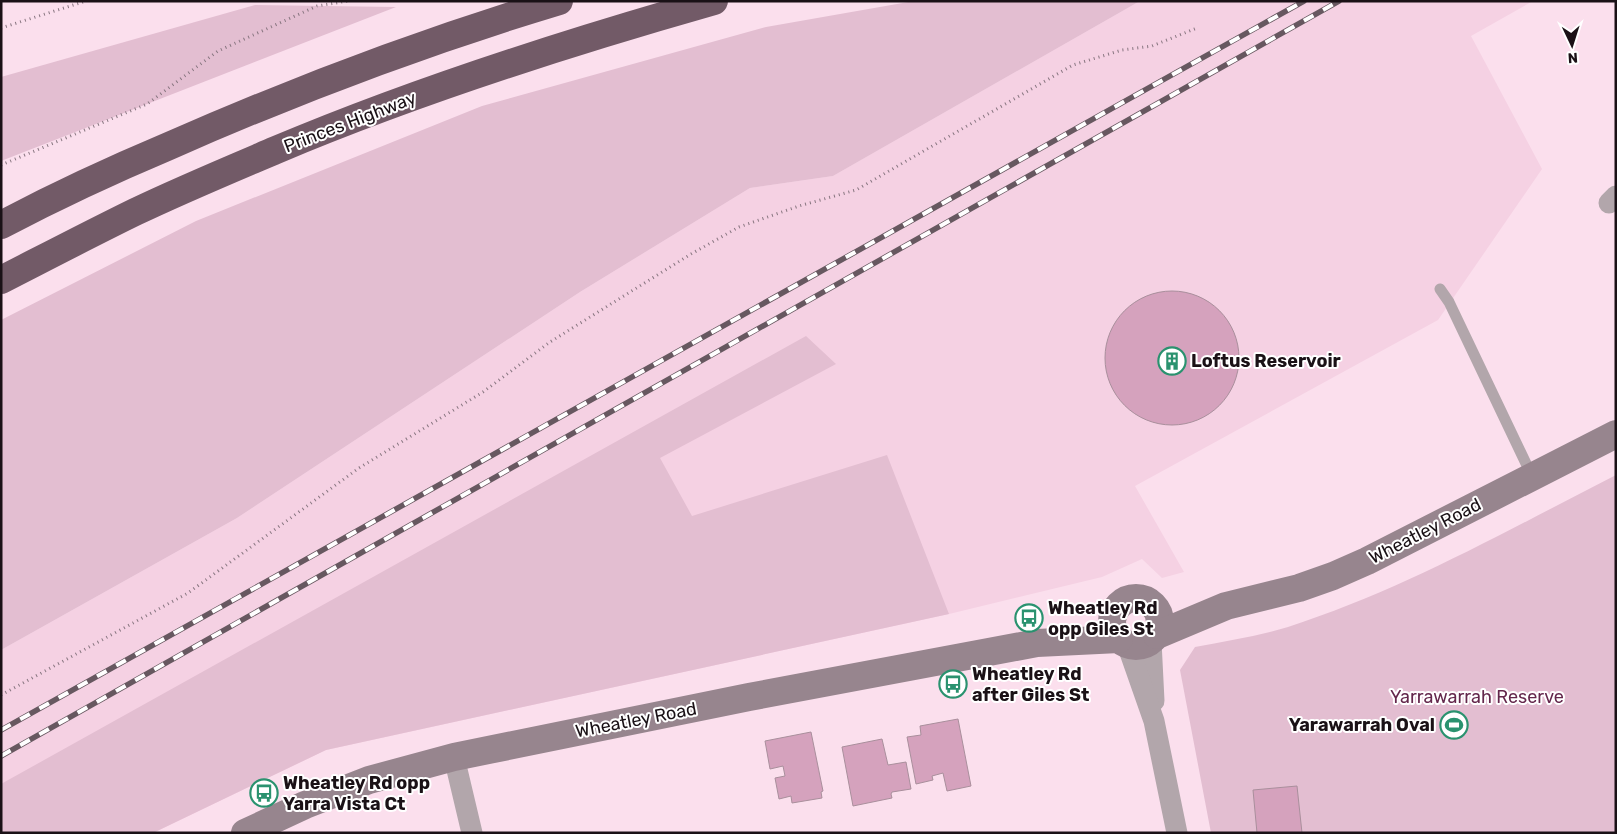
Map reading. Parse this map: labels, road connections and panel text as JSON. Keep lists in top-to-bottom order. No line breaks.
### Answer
{"streets":{"highway":["Princes Highway"],"street":["Wheatley Road"]},"parks":["Yarrawarrah Reserve"],"places":{"building":["Loftus Reservoir"],"bus stop":["Wheatley Rd opp Giles St","Wheatley Rd after Giles St","Wheatley Rd opp Yarra Vista Ct"],"sports":["Yarawarrah Oval"]},"north":"bottom"}
